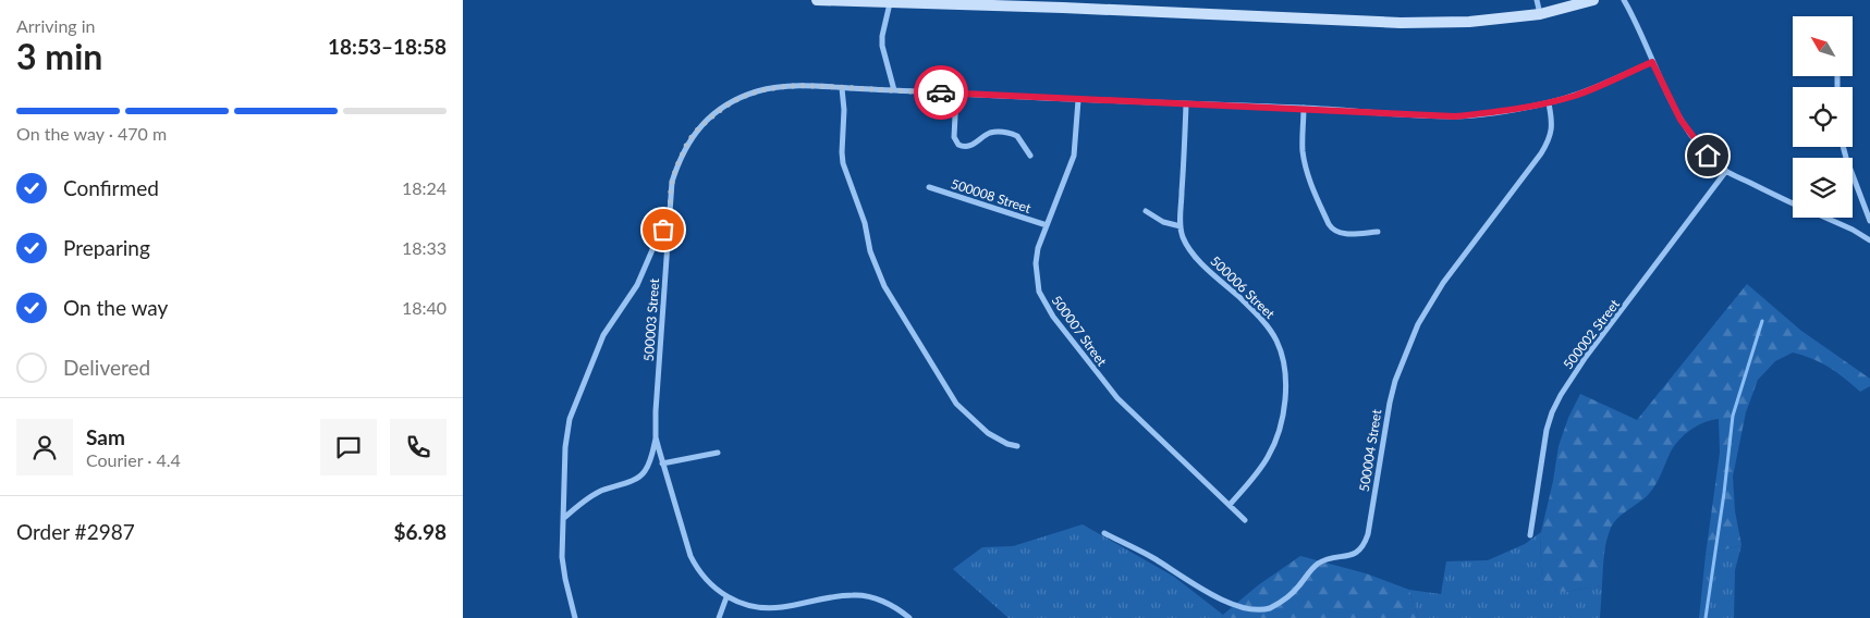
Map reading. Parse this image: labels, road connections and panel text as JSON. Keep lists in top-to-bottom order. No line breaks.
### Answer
{"streets":{"street":["500008 Street","500006 Street","500003 Street","500007 Street","500002 Street","500004 Street"]},"crossings":[["500008 Street","500007 Street"],["500006 Street","500003 Street"],["500006 Street","500007 Street"],["500003 Street","500007 Street"],["500003 Street","500004 Street"]],"north":"top left","page":{"heading":["3 min","Arriving in","18:53–18:58"],"panel":["Sam","Courier · 4.4","Order #2987","$6.98"],"bar":"On the way · 470 m","list":[["Confirmed","18:24"],["Preparing","18:33"],["On the way","18:40"],"Delivered"]}}
